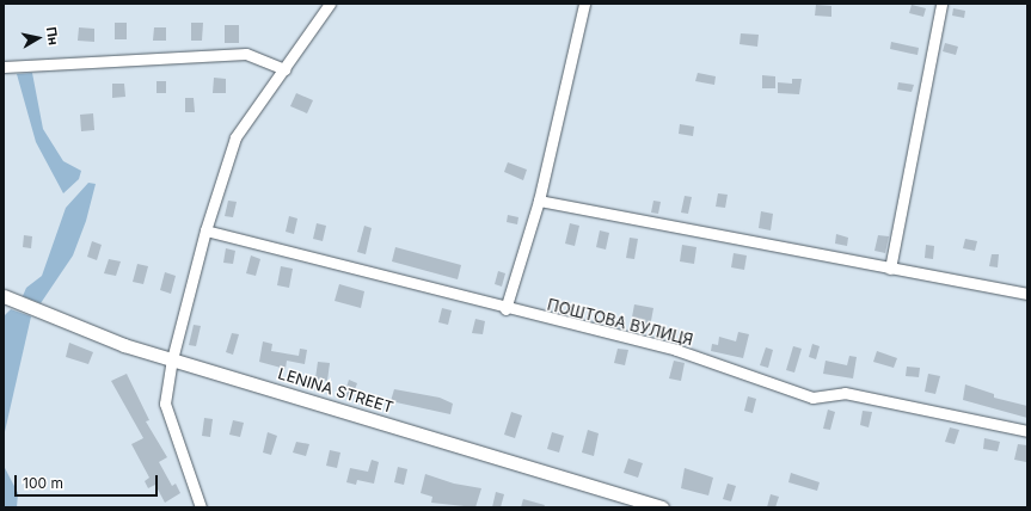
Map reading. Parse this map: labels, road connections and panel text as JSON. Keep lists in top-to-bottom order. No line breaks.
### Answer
{"streets":{"street":["ПОШТОВА ВУЛИЦЯ","LENINA STREET"]},"scale_bar":"100 m","north":"right"}
